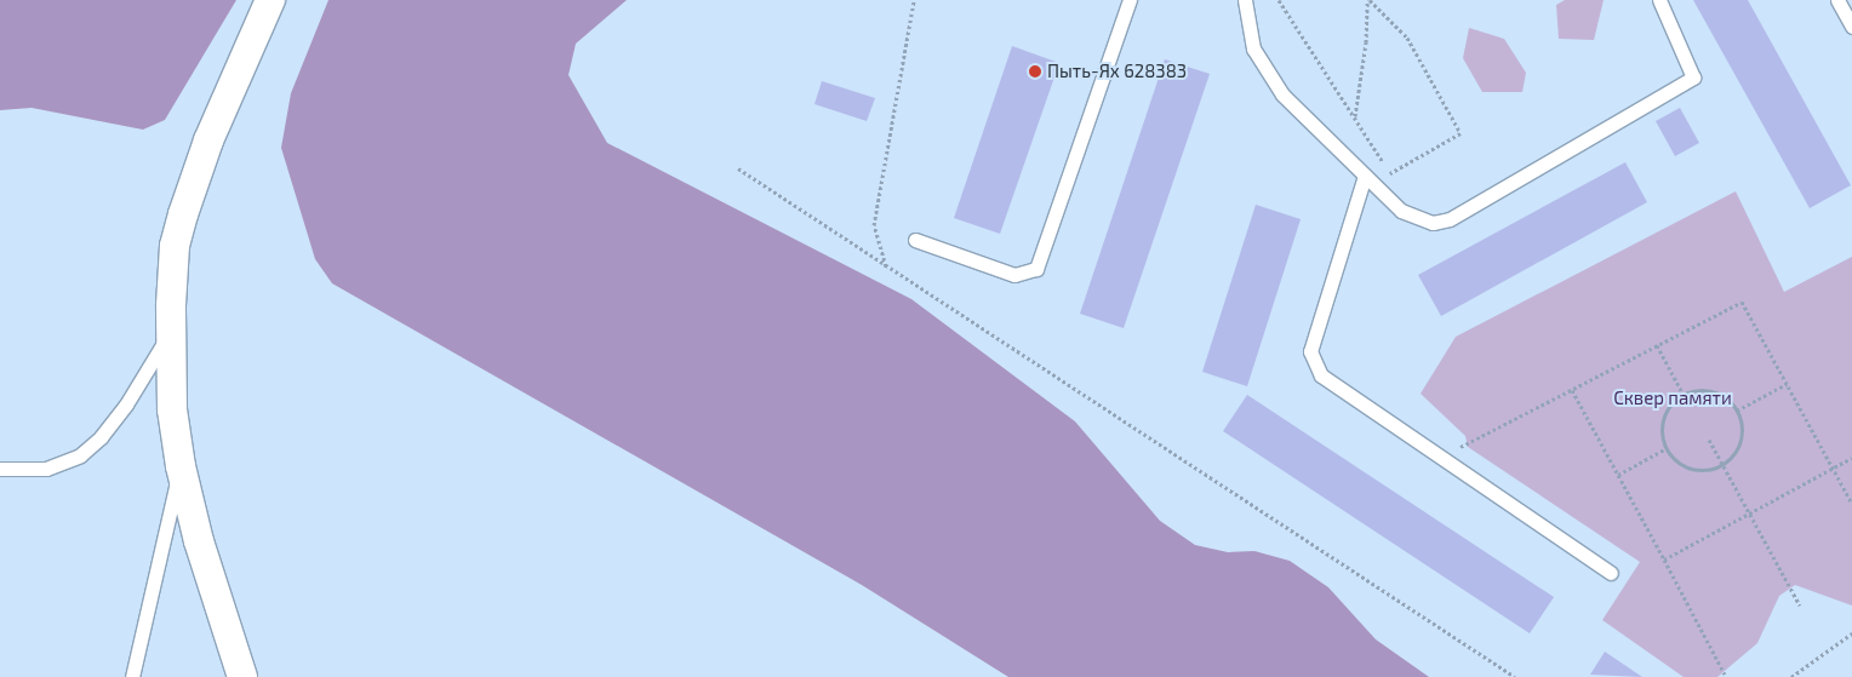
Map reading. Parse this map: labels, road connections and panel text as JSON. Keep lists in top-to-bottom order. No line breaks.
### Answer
{"parks":["Сквер памяти"],"places":["Пыть-Ях 628383"]}
